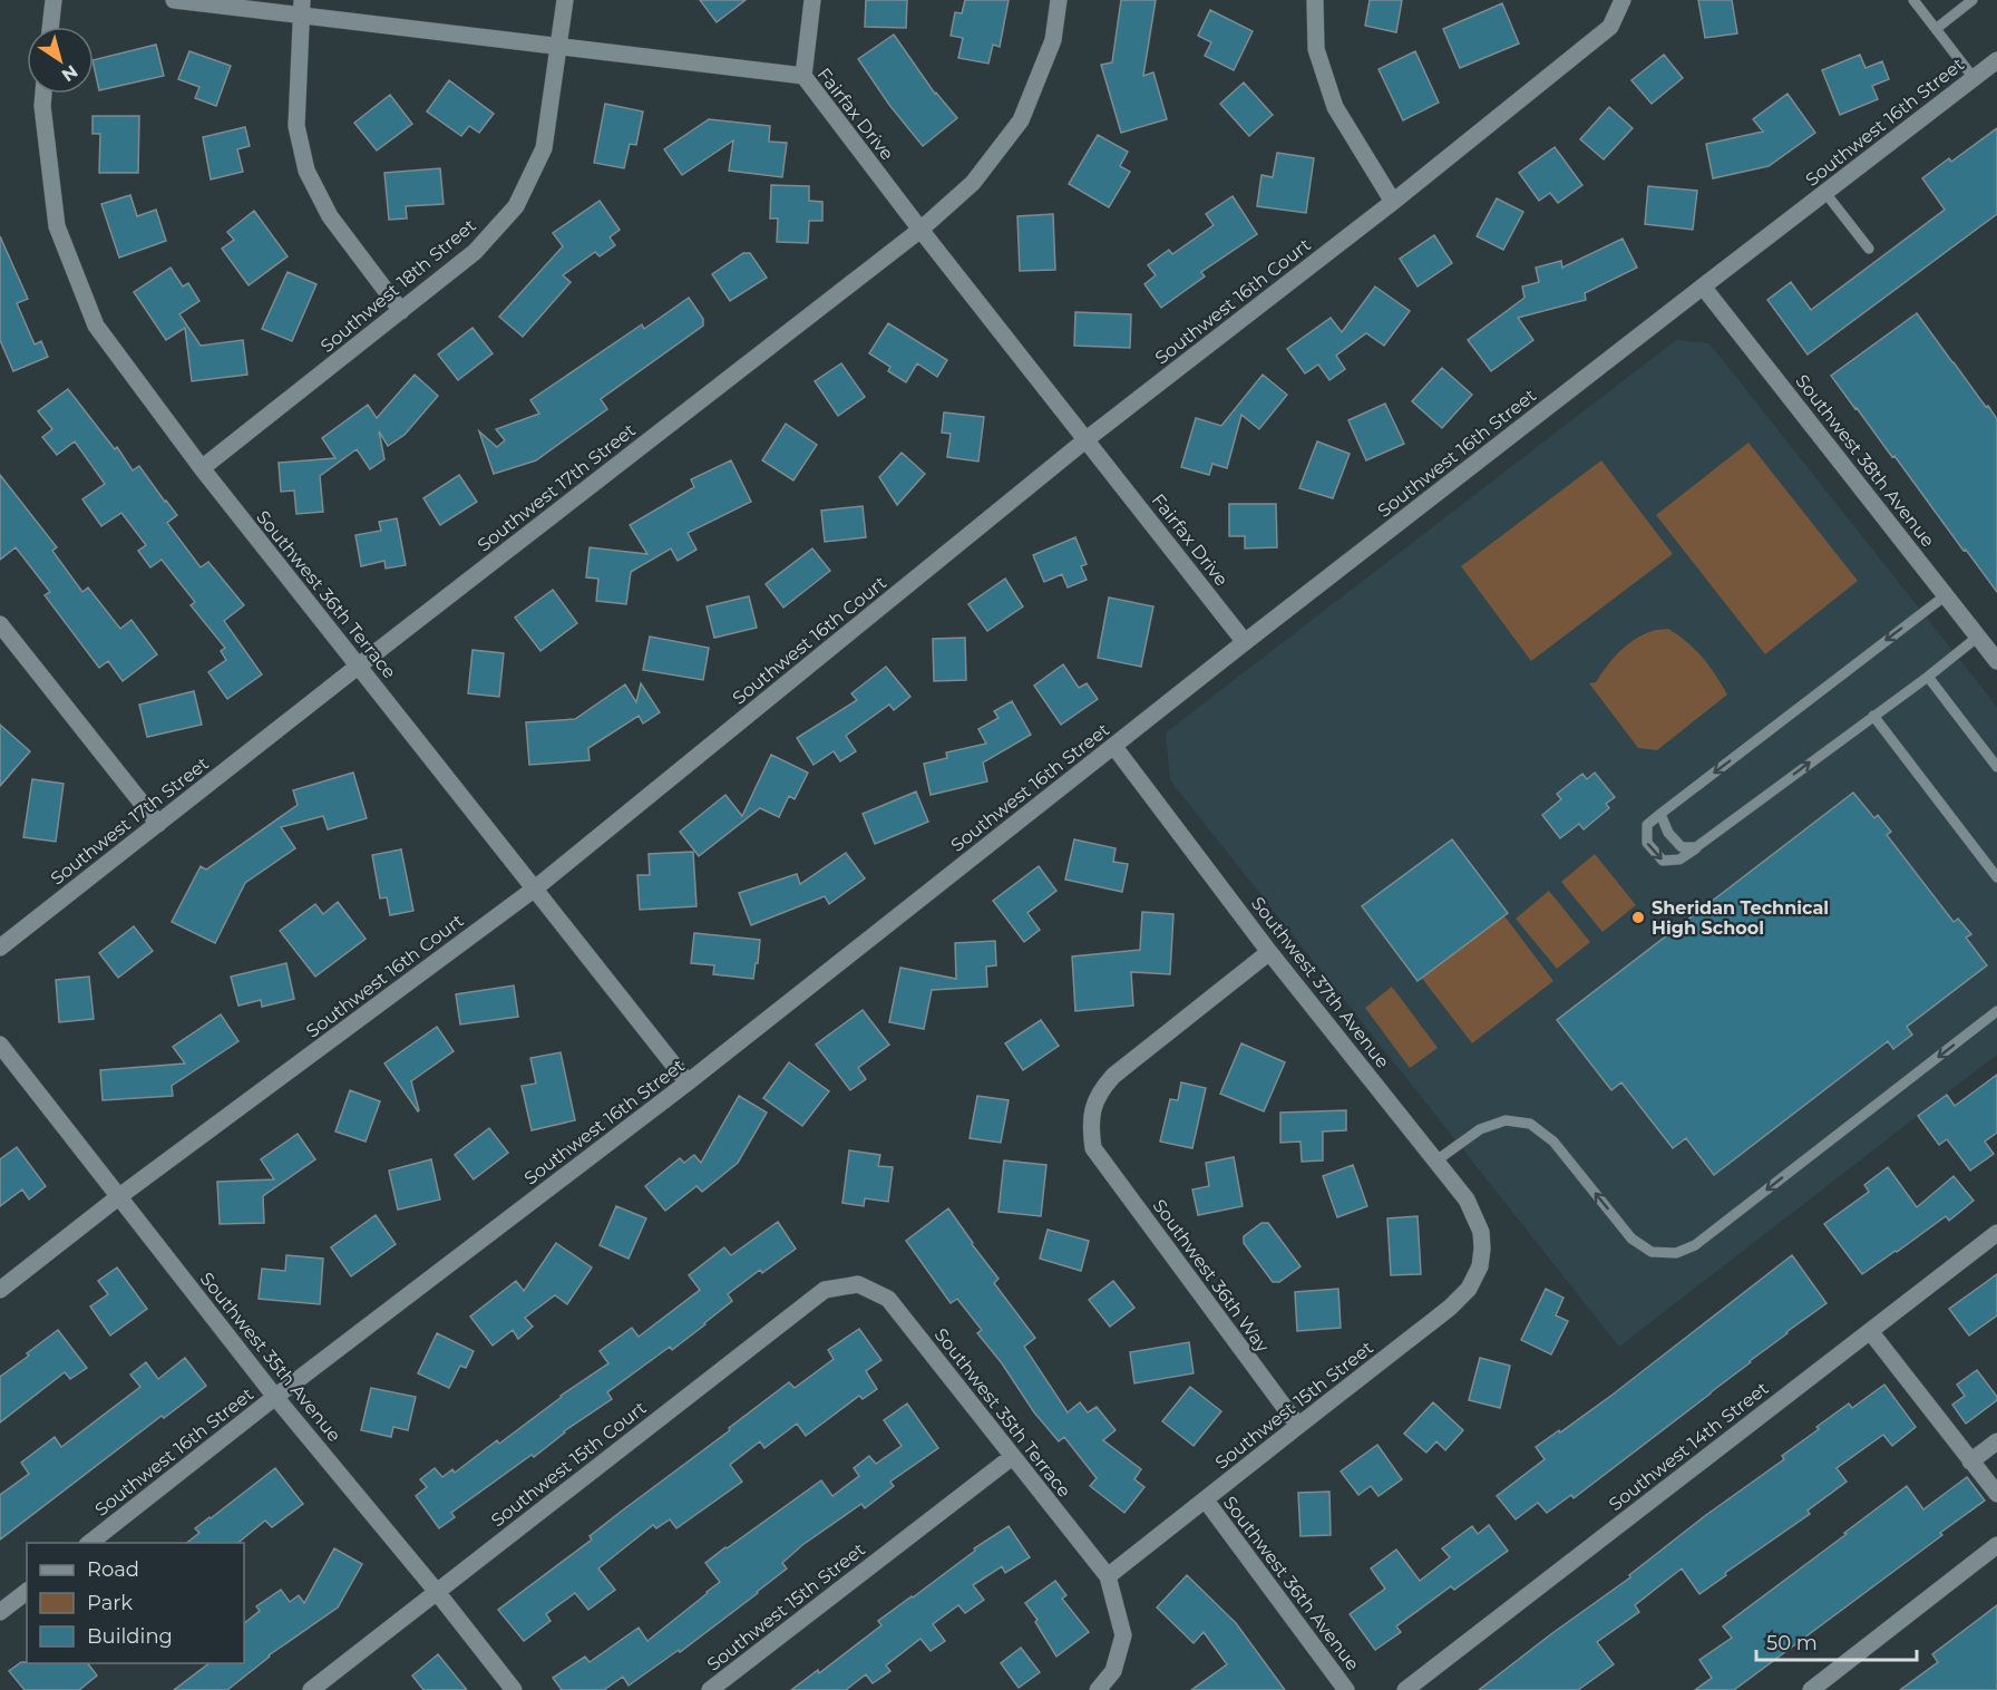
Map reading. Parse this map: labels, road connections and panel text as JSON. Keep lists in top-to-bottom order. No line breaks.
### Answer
{"streets":{"street":["Fairfax Drive","Southwest 16th Street","Southwest 18th Street","Southwest 16th Court","Southwest 38th Avenue","Southwest 17th Street","Southwest 36th Terrace","Southwest 37th Avenue","Southwest 36th Way","Southwest 35th Avenue","Southwest 15th Street","Southwest 35th Terrace","Southwest 14th Street","Southwest 15th Court","Southwest 36th Avenue"]},"crossings":[["Fairfax Drive","Southwest 16th Street"],["Fairfax Drive","Southwest 18th Street"],["Fairfax Drive","Southwest 16th Court"],["Fairfax Drive","Southwest 17th Street"],["Southwest 16th Street","Southwest 38th Avenue"],["Southwest 16th Street","Southwest 36th Terrace"],["Southwest 16th Street","Southwest 37th Avenue"],["Southwest 16th Street","Southwest 35th Avenue"],["Southwest 18th Street","Southwest 36th Terrace"],["Southwest 16th Court","Southwest 36th Terrace"],["Southwest 16th Court","Southwest 35th Avenue"],["Southwest 17th Street","Southwest 36th Terrace"],["Southwest 37th Avenue","Southwest 36th Way"],["Southwest 37th Avenue","Southwest 15th Street"],["Southwest 36th Way","Southwest 15th Street"],["Southwest 35th Avenue","Southwest 15th Court"],["Southwest 15th Street","Southwest 35th Terrace"],["Southwest 15th Street","Southwest 36th Avenue"],["Southwest 35th Terrace","Southwest 15th Court"]],"places":["Sheridan Technical High School"],"legend":["Road","Park","Building"],"scale_bar":"50 m","north":"bottom right"}
